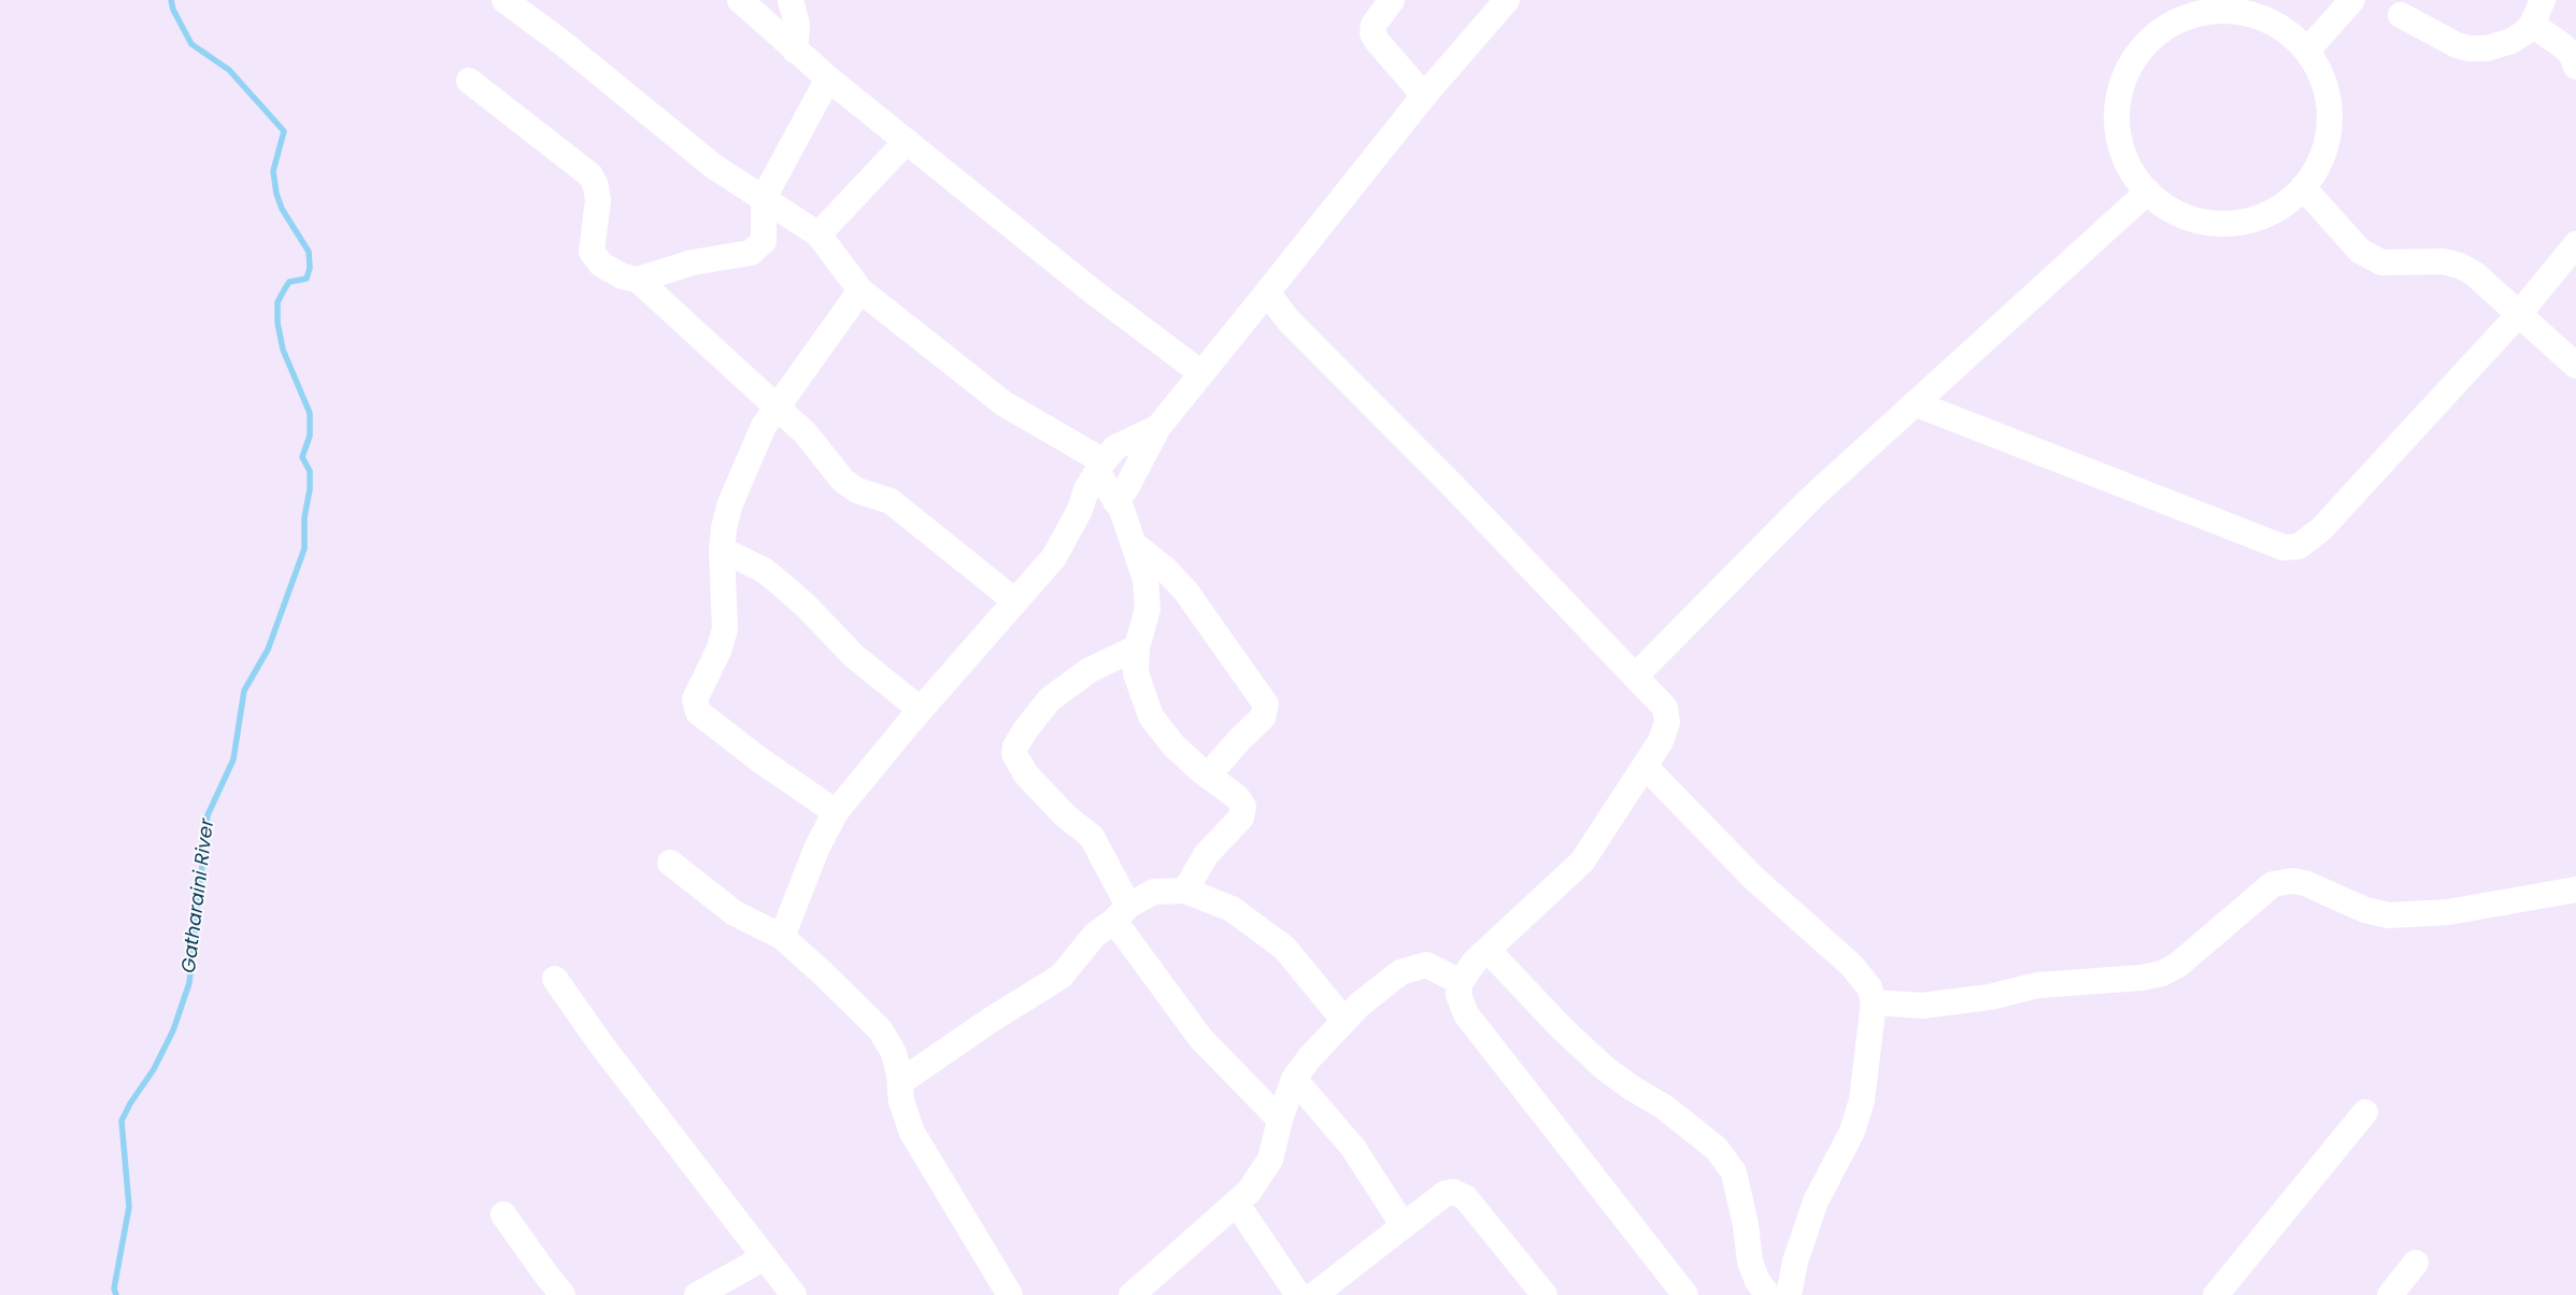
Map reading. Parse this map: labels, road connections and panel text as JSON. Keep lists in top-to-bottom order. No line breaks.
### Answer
{"water":["Gatharaini River"]}
